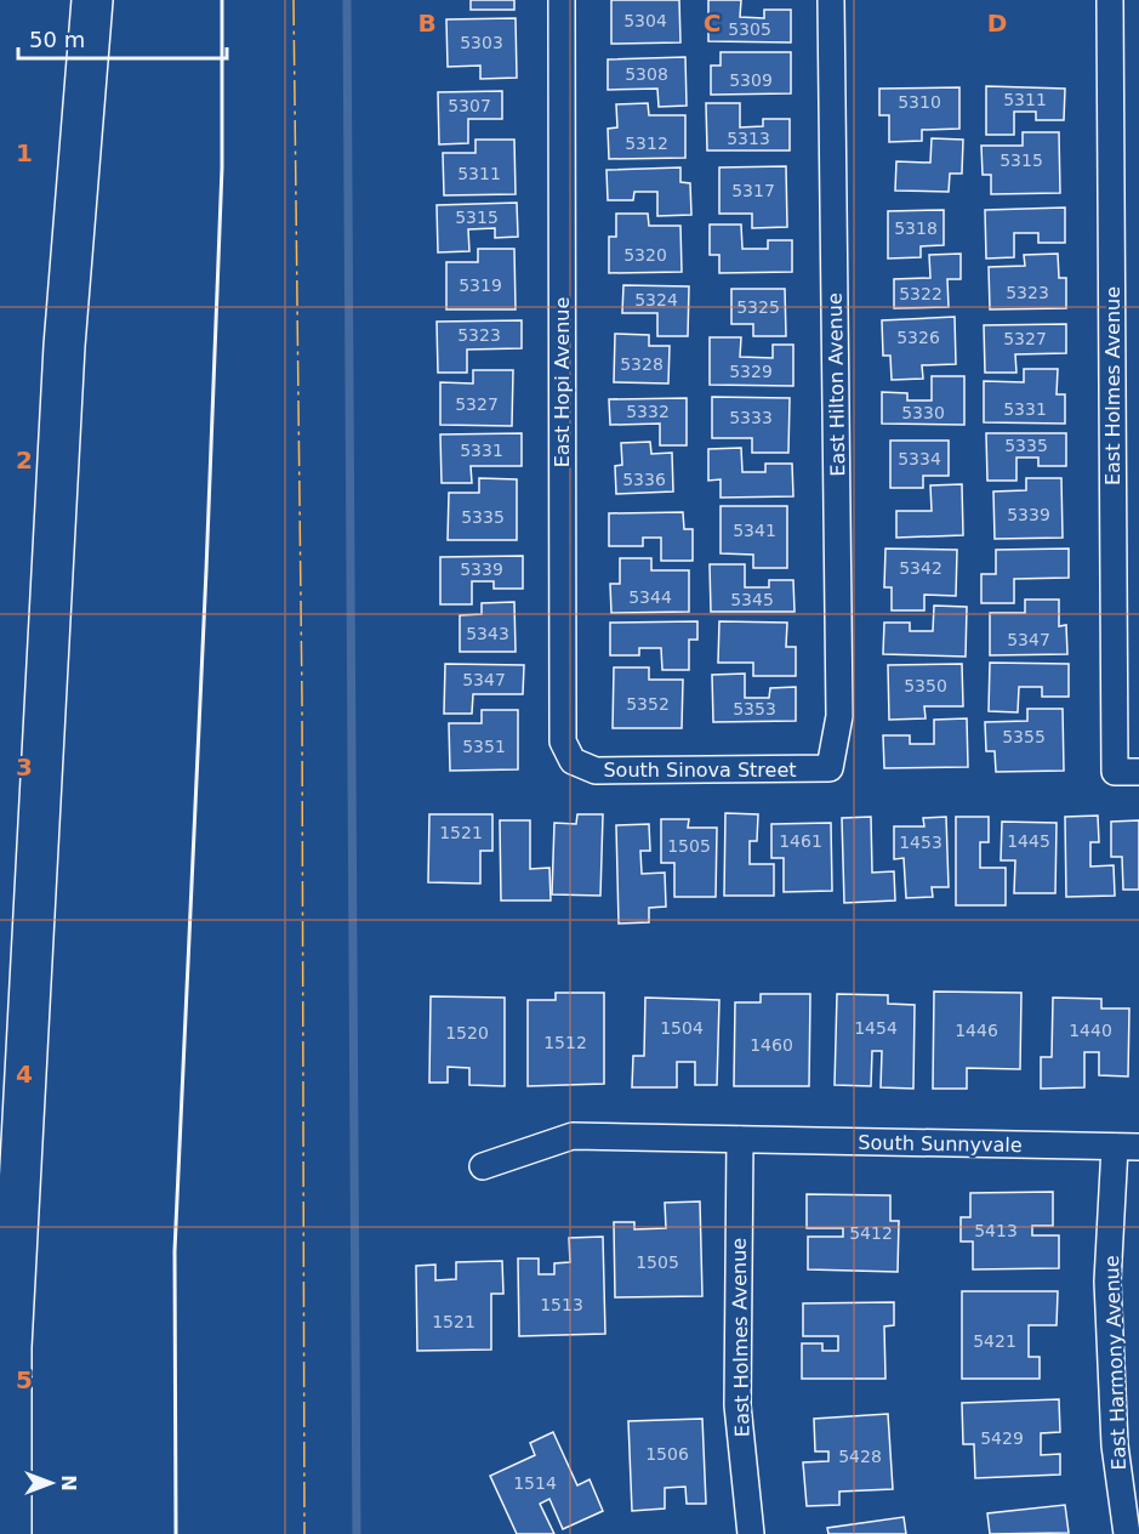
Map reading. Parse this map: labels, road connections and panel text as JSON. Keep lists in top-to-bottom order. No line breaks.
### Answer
{"streets":{"street":["East Hopi Avenue","East Hilton Avenue","East Holmes Avenue","South Sinova Street","South Sunnyvale","East Harmony Avenue"]},"crossings":[["East Hopi Avenue","South Sinova Street"],["East Hilton Avenue","South Sinova Street"],["East Holmes Avenue","South Sunnyvale"],["South Sunnyvale","East Harmony Avenue"]],"house_numbers":["5304","5305","5303","5308","5309","5311","5310","5307","5313","5312","5315","5311","5317","5315","5318","5320","5319","5323","5322","5324","5325","5323","5326","5327","5328","5329","5327","5331","5332","5330","5333","5335","5331","5334","5336","5339","5335","5341","5342","5339","5344","5345","5343","5347","5347","5350","5352","5353","5355","5351","1521","1461","1445","1453","1505","1504","1454","1446","1440","1520","1512","1460","5413","5412","1505","1513","1521","5421","5429","1506","5428","1514"],"scale_bar":"50 m","north":"right","grid":{"columns":["B","C","D"],"rows":["1","2","3","4","5"]}}
